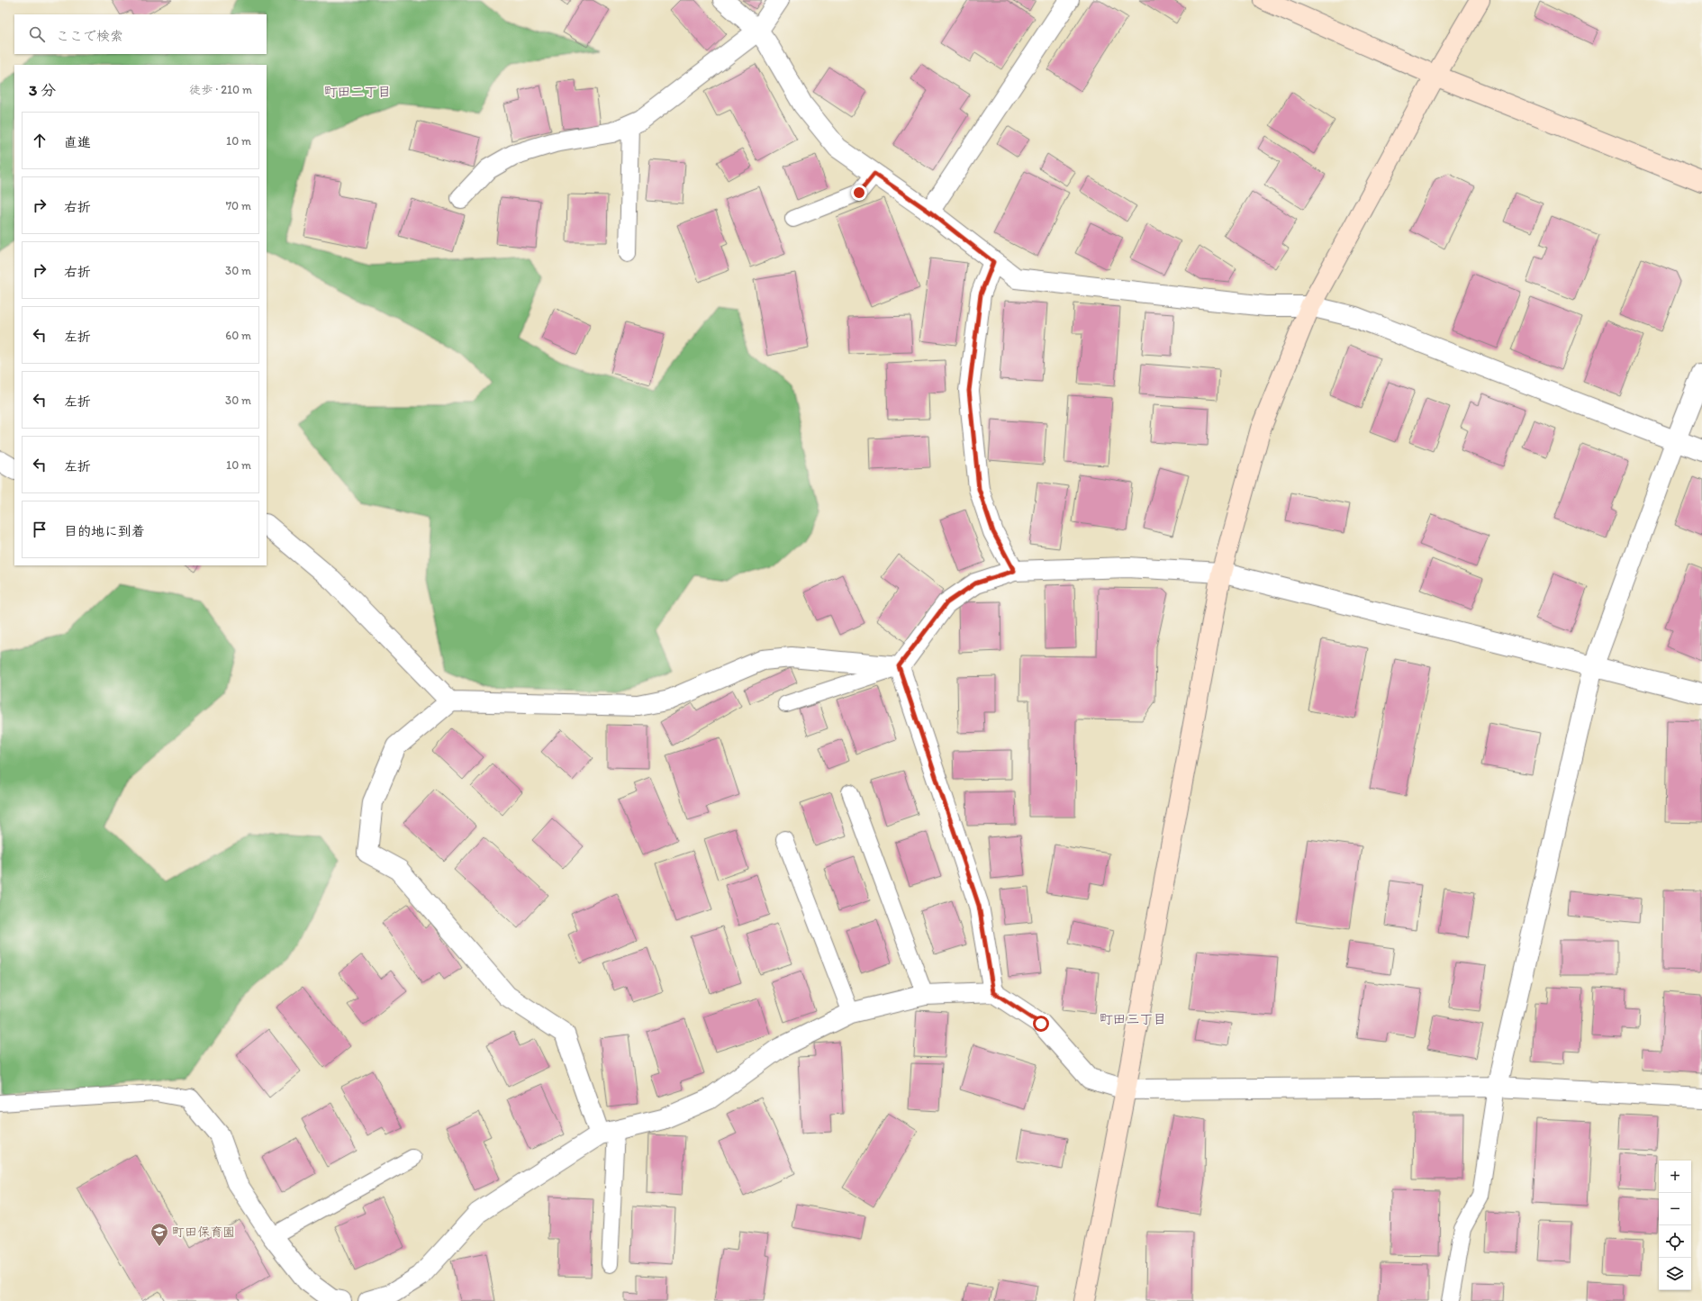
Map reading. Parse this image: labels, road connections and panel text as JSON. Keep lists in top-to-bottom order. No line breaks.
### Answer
{"districts":["町田二丁目","町田三丁目"],"places":{"school or university":["町田保育園"]},"page":{"search":"ここで検索","heading":["3 分","徒歩 · 210 m"],"list":[["直進","10 m"],["右折","70 m"],["右折","30 m"],["左折","60 m"],["左折","30 m"],["左折","10 m"],"目的地に到着"],"map_buttons":["+","−"]}}
